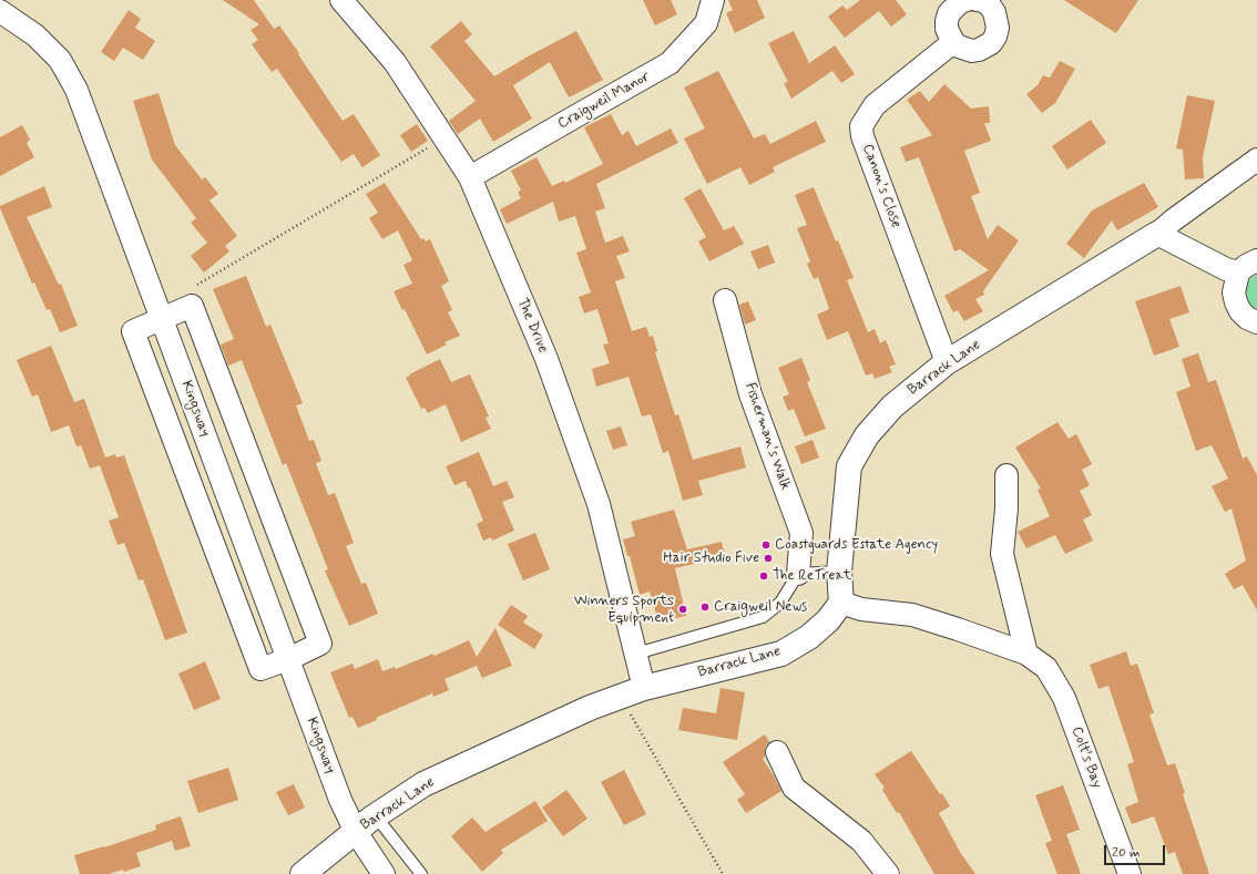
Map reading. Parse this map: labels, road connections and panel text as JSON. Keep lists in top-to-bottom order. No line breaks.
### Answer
{"streets":{"street":["Craigweil Manor","Canon's Close","The Drive","Barrack Lane","Kingsway","Fisherman's Walk","Colt's Bay"]},"crossings":[["Craigweil Manor","The Drive"],["Canon's Close","Barrack Lane"],["The Drive","Barrack Lane"],["Barrack Lane","Kingsway"],["Barrack Lane","Colt's Bay"]],"places":["Coastguards Estate Agency","Hair Studio Five","The ReTreat","Craigweil News","Winners Sports Equipment"],"scale_bar":"20 m"}
